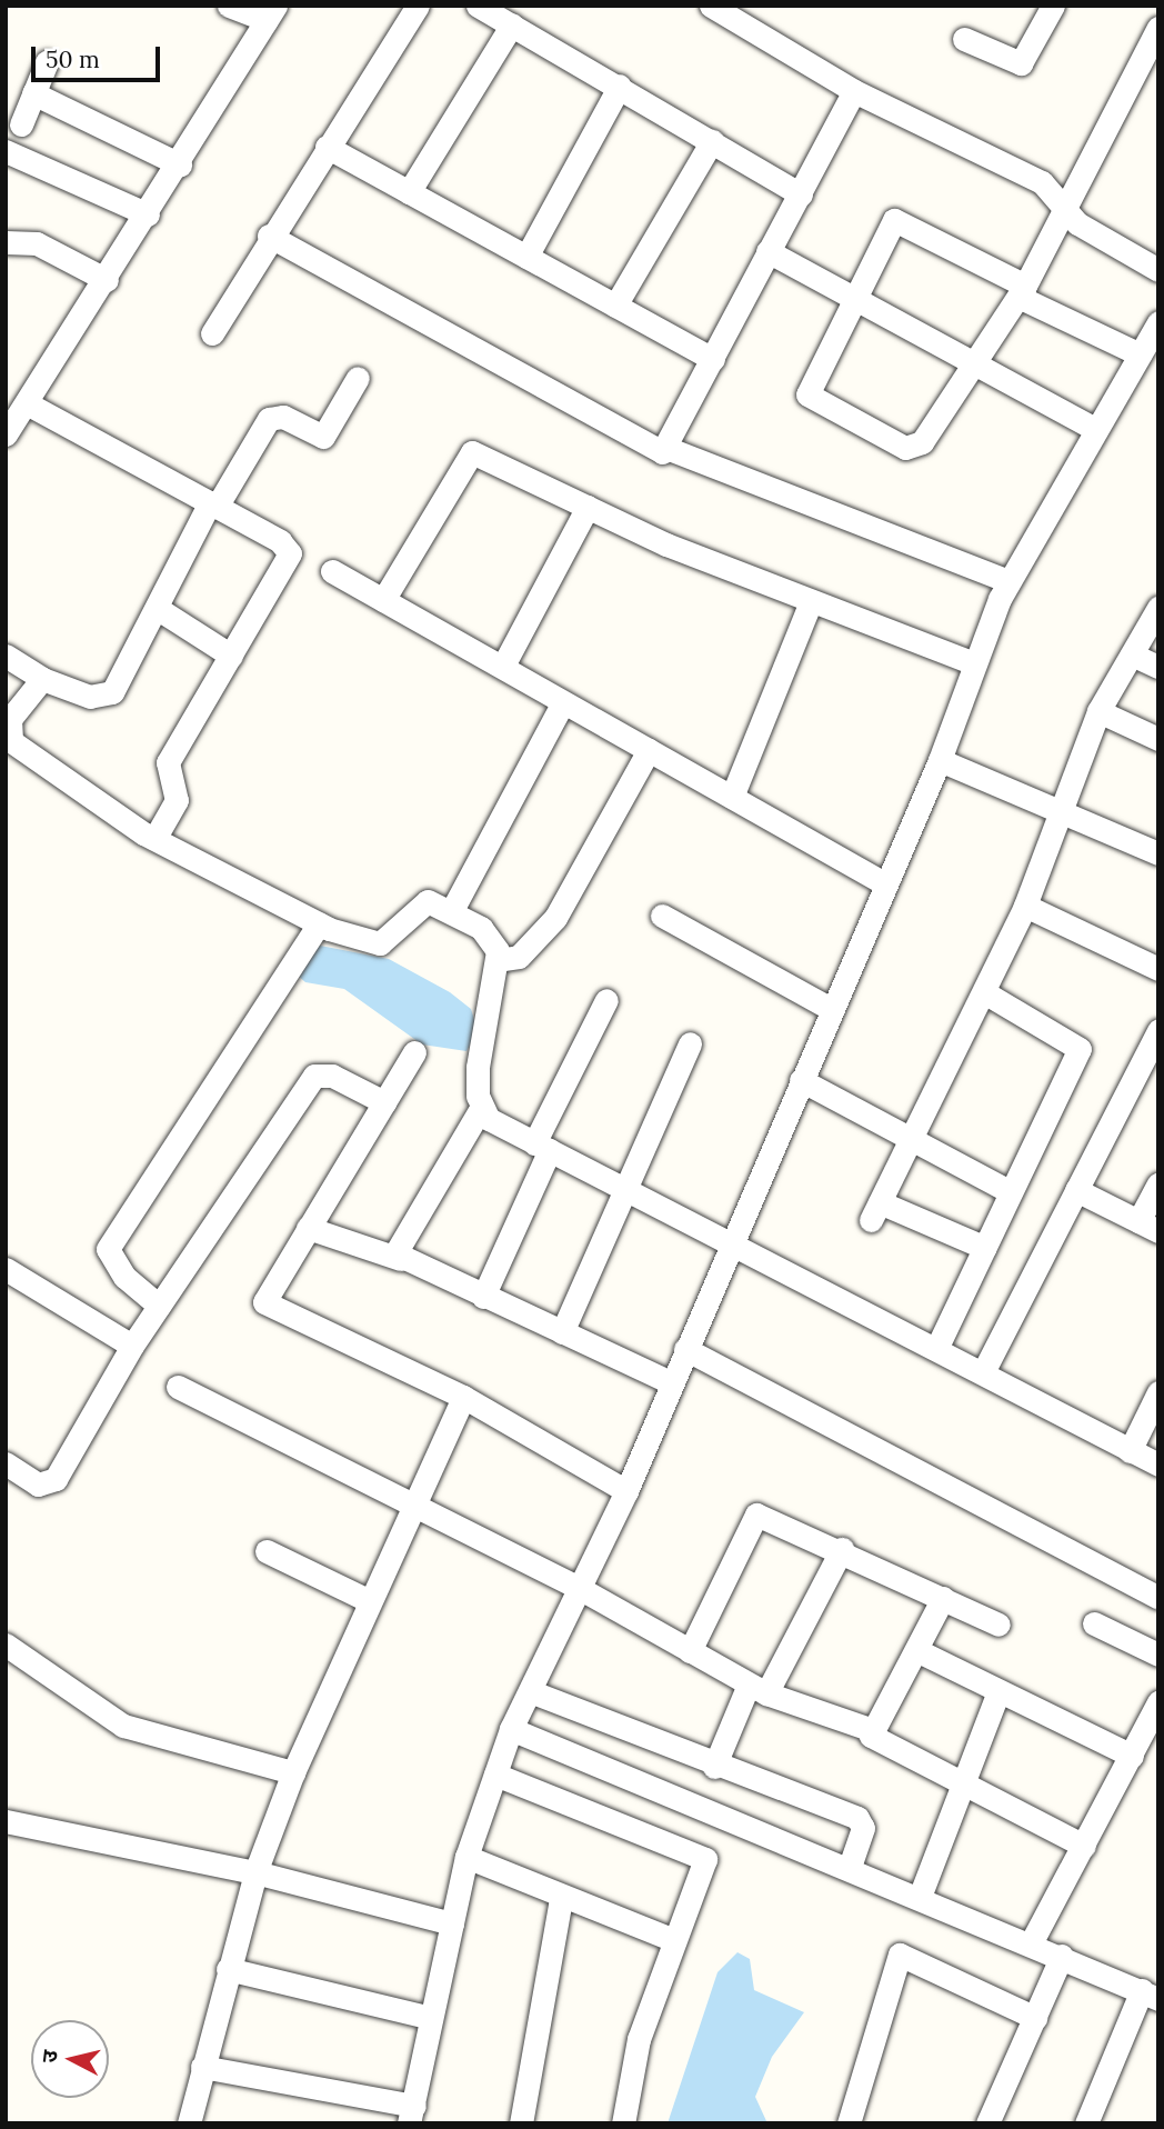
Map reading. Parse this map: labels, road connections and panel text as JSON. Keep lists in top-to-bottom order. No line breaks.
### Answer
{"scale_bar":"50 m","north":"left"}
